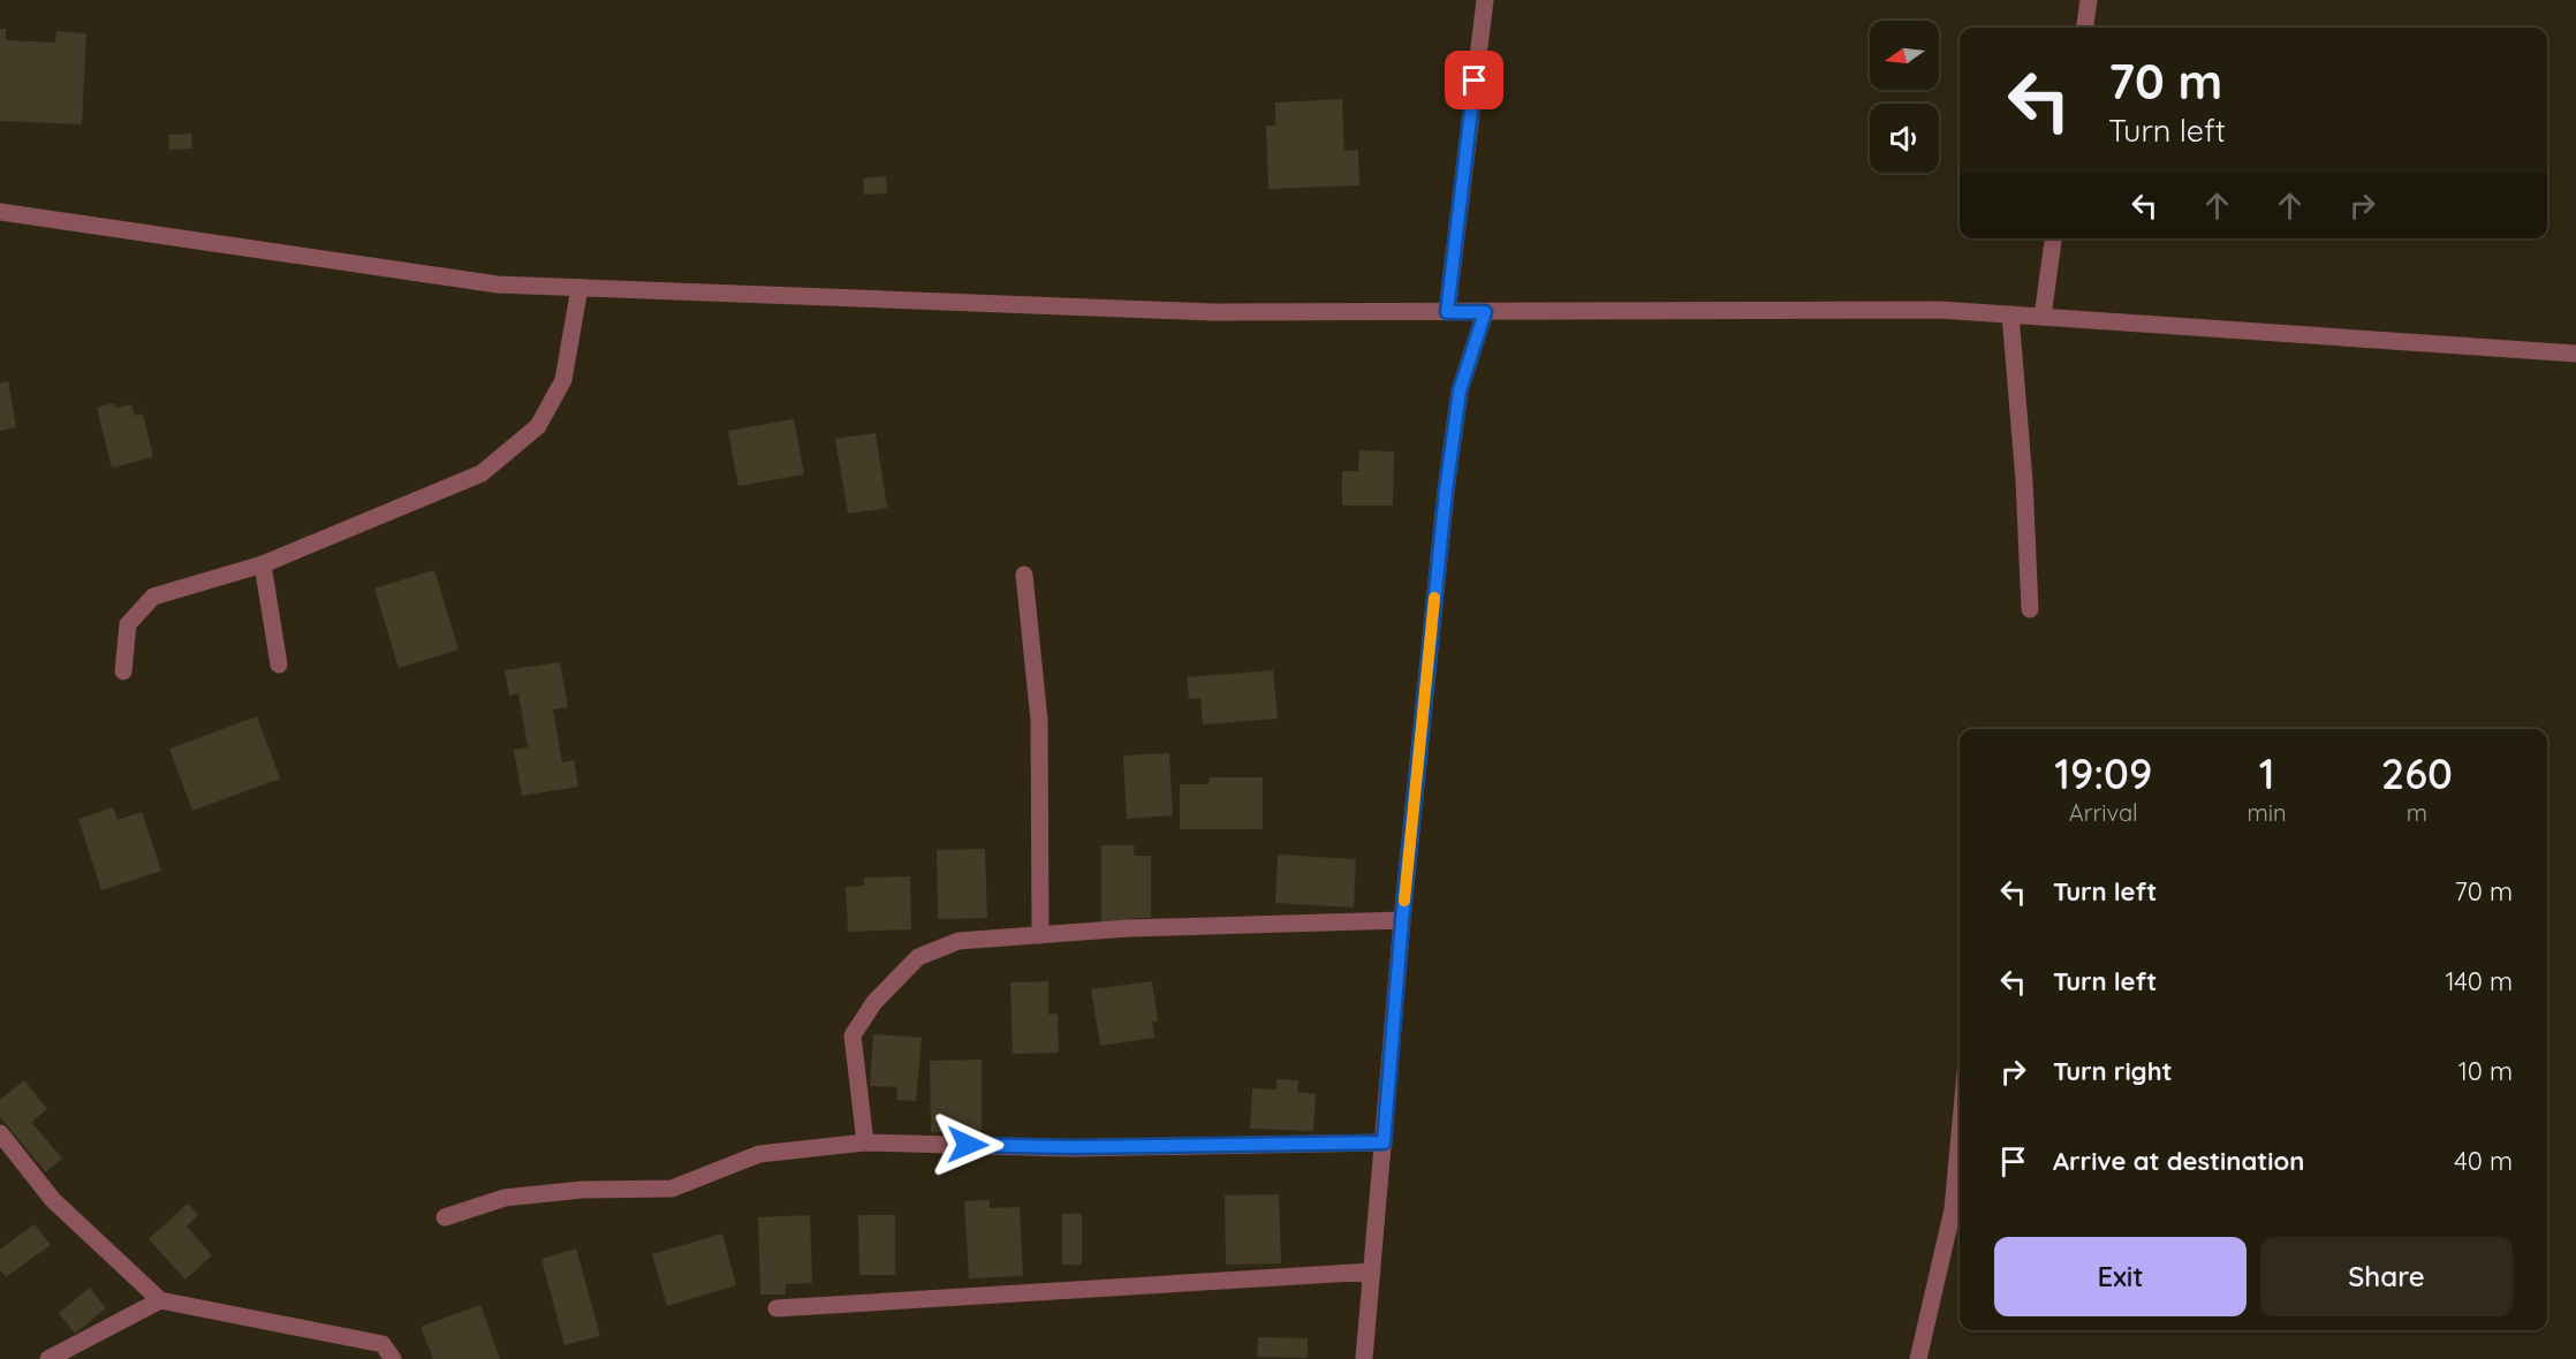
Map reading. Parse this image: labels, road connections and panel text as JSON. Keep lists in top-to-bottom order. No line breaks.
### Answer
{"north":"left","page":{"turn":["70 m","Turn left"],"eta":["19:09","Arrival","1","min","260","m"],"list":[{"name":"Turn left","value":"70 m"},{"name":"Turn left","value":"140 m"},{"name":"Turn right","value":"10 m"},{"name":"Arrive at destination","value":"40 m"}],"buttons":["Exit","Share"]}}
